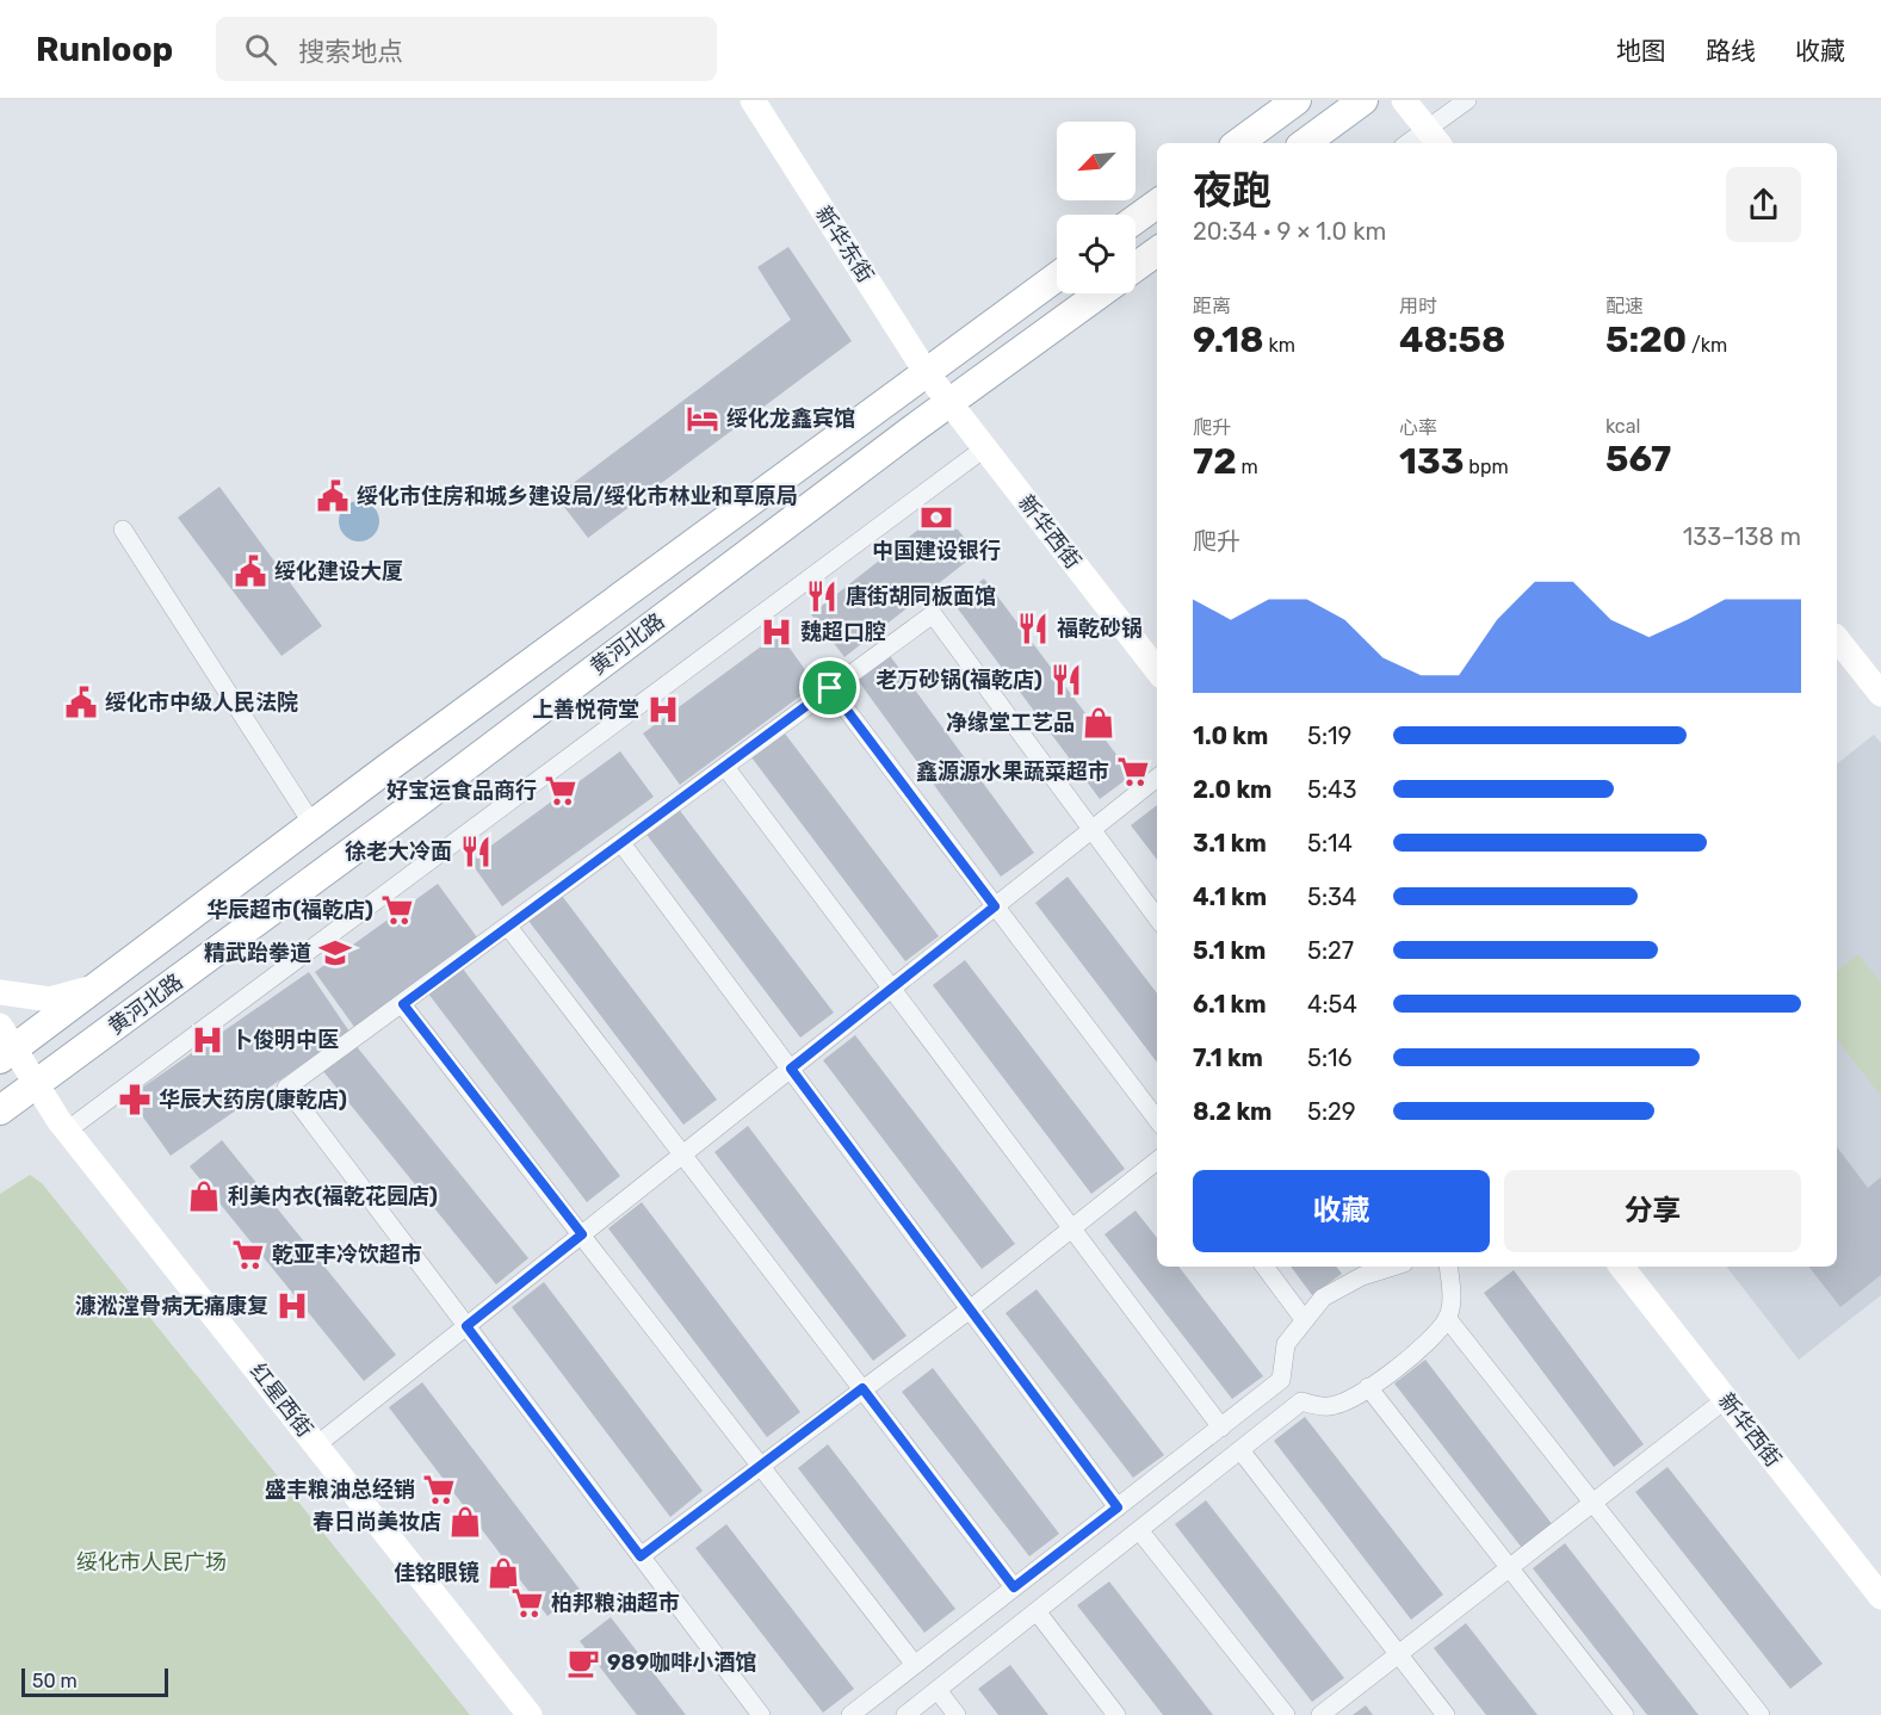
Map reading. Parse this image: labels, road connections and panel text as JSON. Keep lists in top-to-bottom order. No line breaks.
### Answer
{"streets":{"main road":["新华东街","新华西街","黄河北路","红星西街"]},"crossings":[["新华东街","新华西街"],["新华东街","黄河北路"],["新华西街","黄河北路"],["黄河北路","红星西街"]],"parks":["绥化市人民广场"],"places":{"hotel":["绥化龙鑫宾馆"],"public building":["绥化市住房和城乡建设局/绥化市林业和草原局","绥化建设大厦","绥化市中级人民法院"],"bank":["中国建设银行"],"restaurant":["唐街胡同板面馆","福乾砂锅","老万砂锅(福乾店)","徐老大冷面"],"hospital":["魏超口腔","上善悦荷堂","卜俊明中医","漮淞漟骨病无痛康复"],"shop":["净缘堂工艺品","利美内衣(福乾花园店)","春日尚美妆店","佳铭眼镜"],"supermarket":["鑫源源水果蔬菜超市","好宝运食品商行","华辰超市(福乾店)","乾亚丰冷饮超市","盛丰粮油总经销","柏邦粮油超市"],"school or university":["精武跆拳道"],"pharmacy":["华辰大药房(康乾店)"],"cafe":["989咖啡小酒馆"]},"scale_bar":"50 m","north":"bottom left","page":{"header":"Runloop","search":"搜索地点","nav":["地图","路线","收藏"],"heading":["夜跑","20:34 · 9 × 1.0 km"],"stats":[["距离","9.18 km"],["用时","48:58"],["配速","5:20 /km"],["爬升","72 m"],["心率","133 bpm"],["kcal","567"]],"chart":["爬升","133–138 m"],"list":[{"name":"1.0 km","note":"5:19"},{"name":"2.0 km","note":"5:43"},{"name":"3.1 km","note":"5:14"},{"name":"4.1 km","note":"5:34"},{"name":"5.1 km","note":"5:27"},{"name":"6.1 km","note":"4:54"},{"name":"7.1 km","note":"5:16"},{"name":"8.2 km","note":"5:29"}],"buttons":["收藏","分享"],"scale":"50 m"}}
